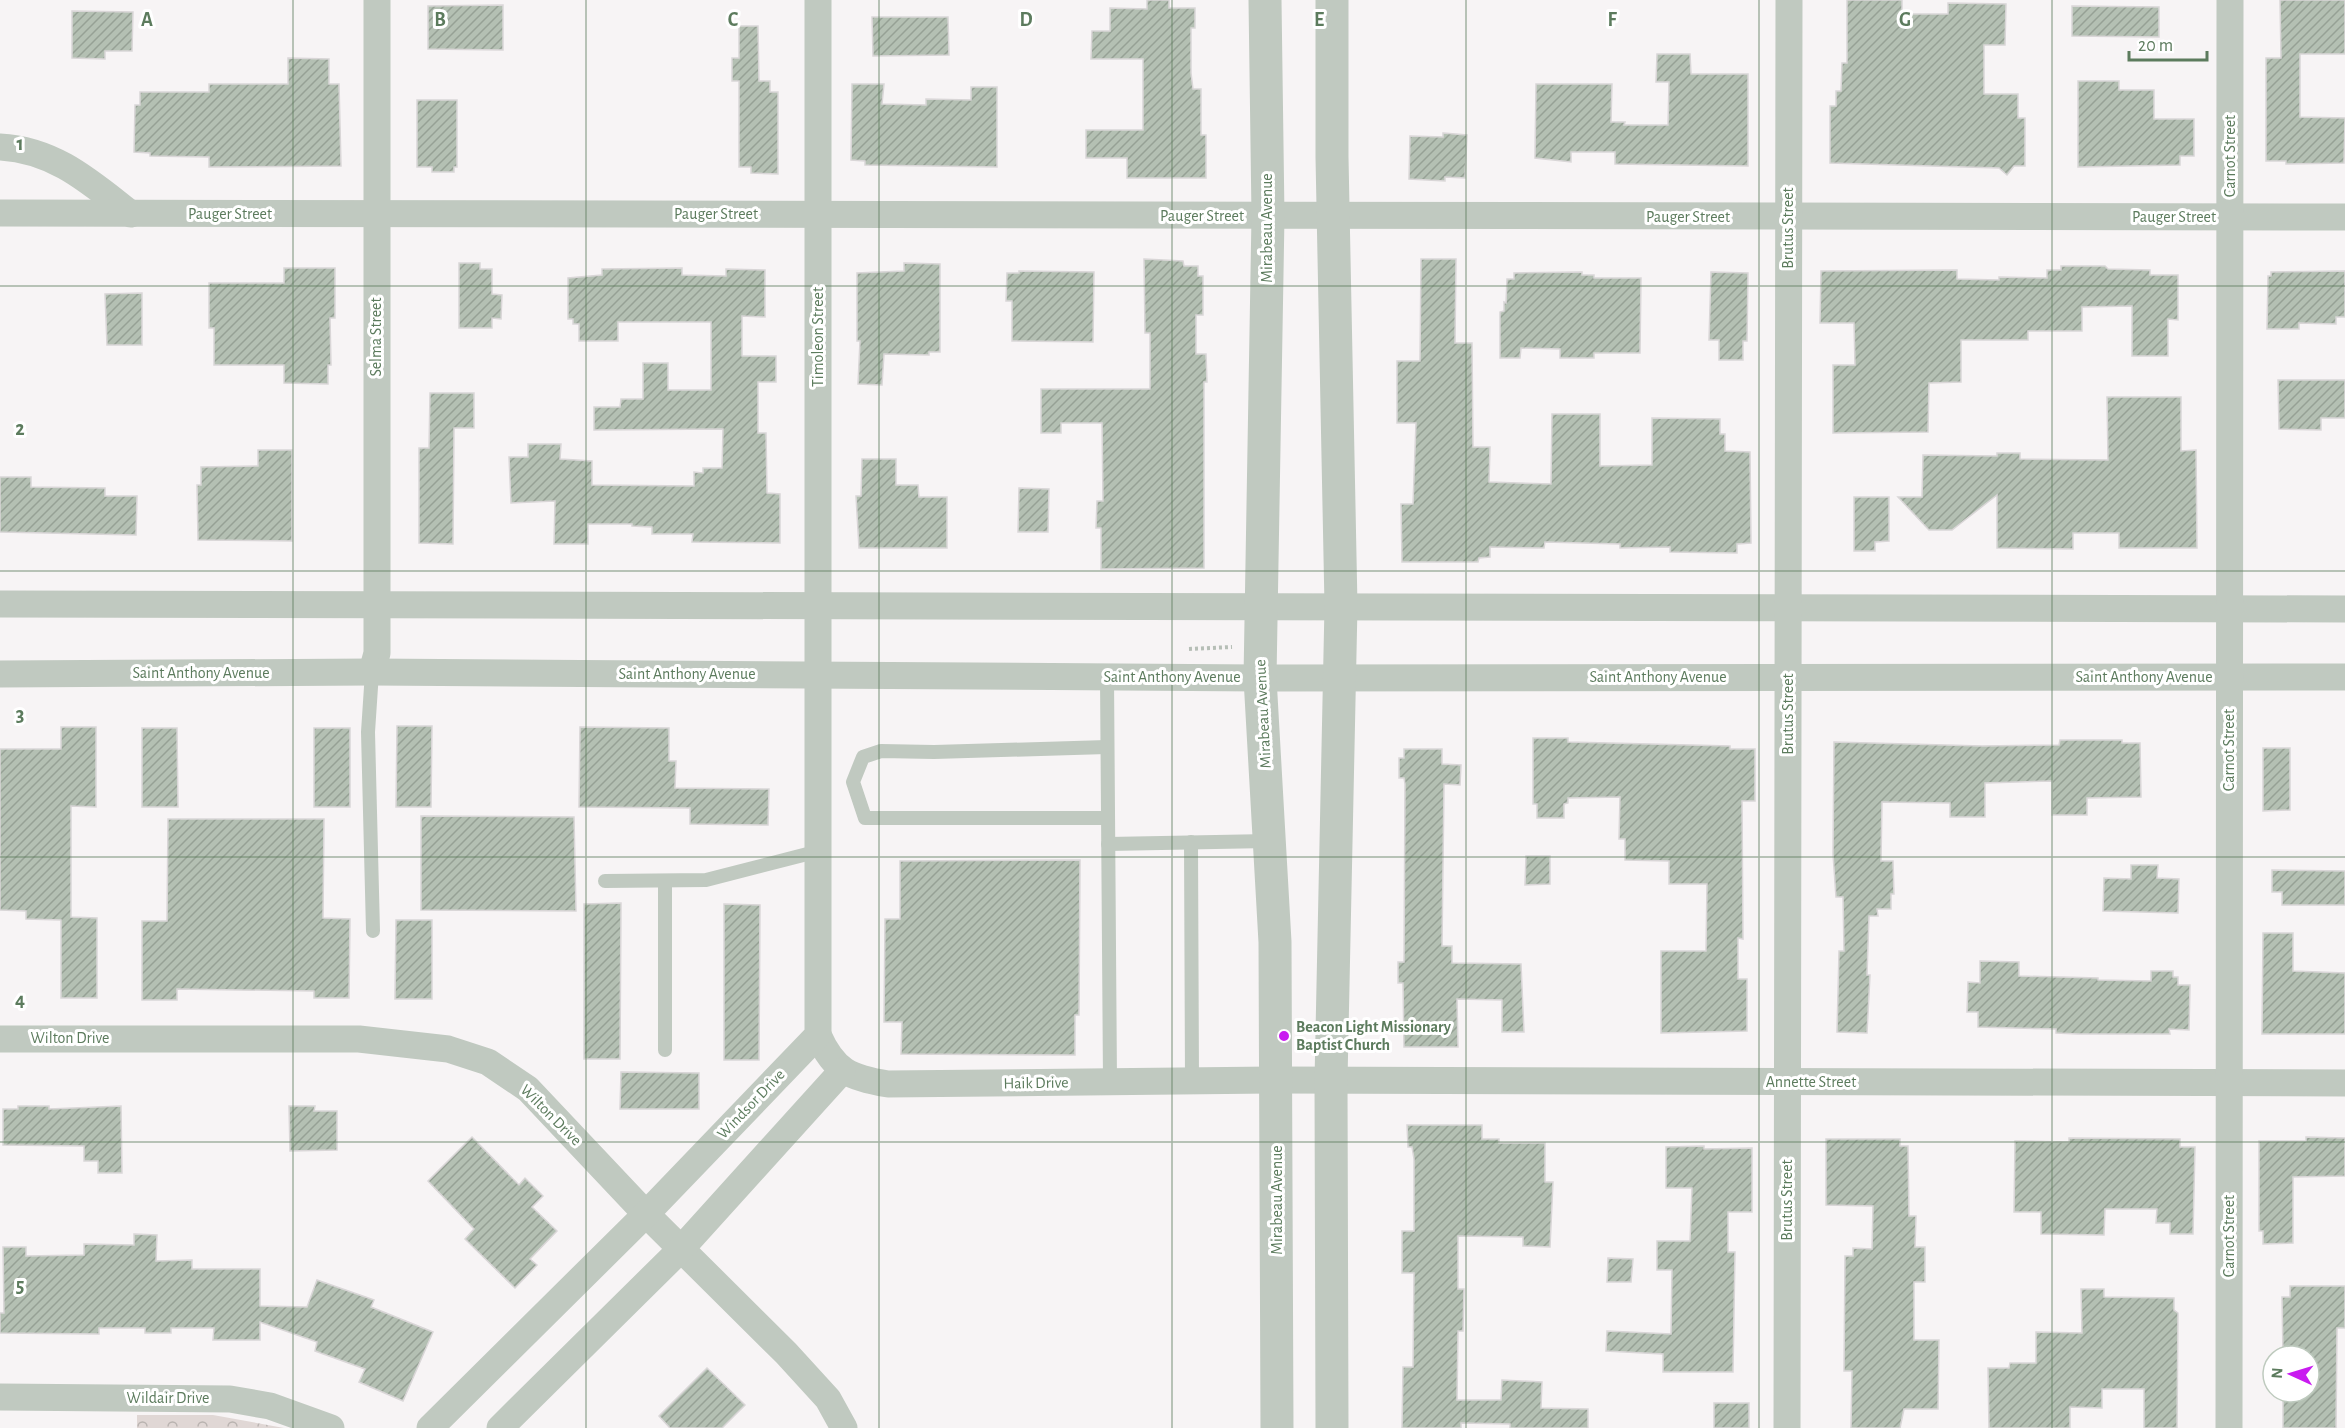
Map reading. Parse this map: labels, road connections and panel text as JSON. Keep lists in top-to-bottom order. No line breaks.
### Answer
{"streets":{"street":["Carnot Street","Pauger Street","Mirabeau Avenue","Brutus Street","Selma Street","Timoleon Street","Saint Anthony Avenue","Wilton Drive","Annette Street","Haik Drive","Windsor Drive","Wildair Drive"]},"crossings":[["Carnot Street","Pauger Street"],["Carnot Street","Saint Anthony Avenue"],["Carnot Street","Annette Street"],["Pauger Street","Mirabeau Avenue"],["Pauger Street","Brutus Street"],["Pauger Street","Selma Street"],["Pauger Street","Timoleon Street"],["Mirabeau Avenue","Saint Anthony Avenue"],["Mirabeau Avenue","Annette Street"],["Mirabeau Avenue","Haik Drive"],["Brutus Street","Saint Anthony Avenue"],["Brutus Street","Annette Street"],["Selma Street","Saint Anthony Avenue"],["Timoleon Street","Saint Anthony Avenue"],["Wilton Drive","Windsor Drive"],["Annette Street","Haik Drive"]],"places":["Beacon Light Missionary Baptist Church"],"scale_bar":"20 m","north":"left","grid":{"columns":["A","B","C","D","E","F","G"],"rows":["1","2","3","4","5"]}}
